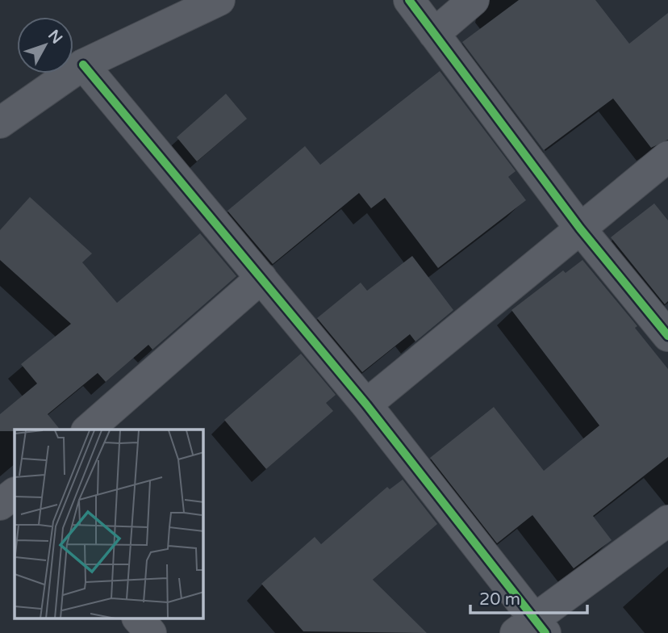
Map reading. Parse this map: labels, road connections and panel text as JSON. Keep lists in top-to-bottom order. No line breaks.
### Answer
{"scale_bar":"20 m","north":"top right"}
